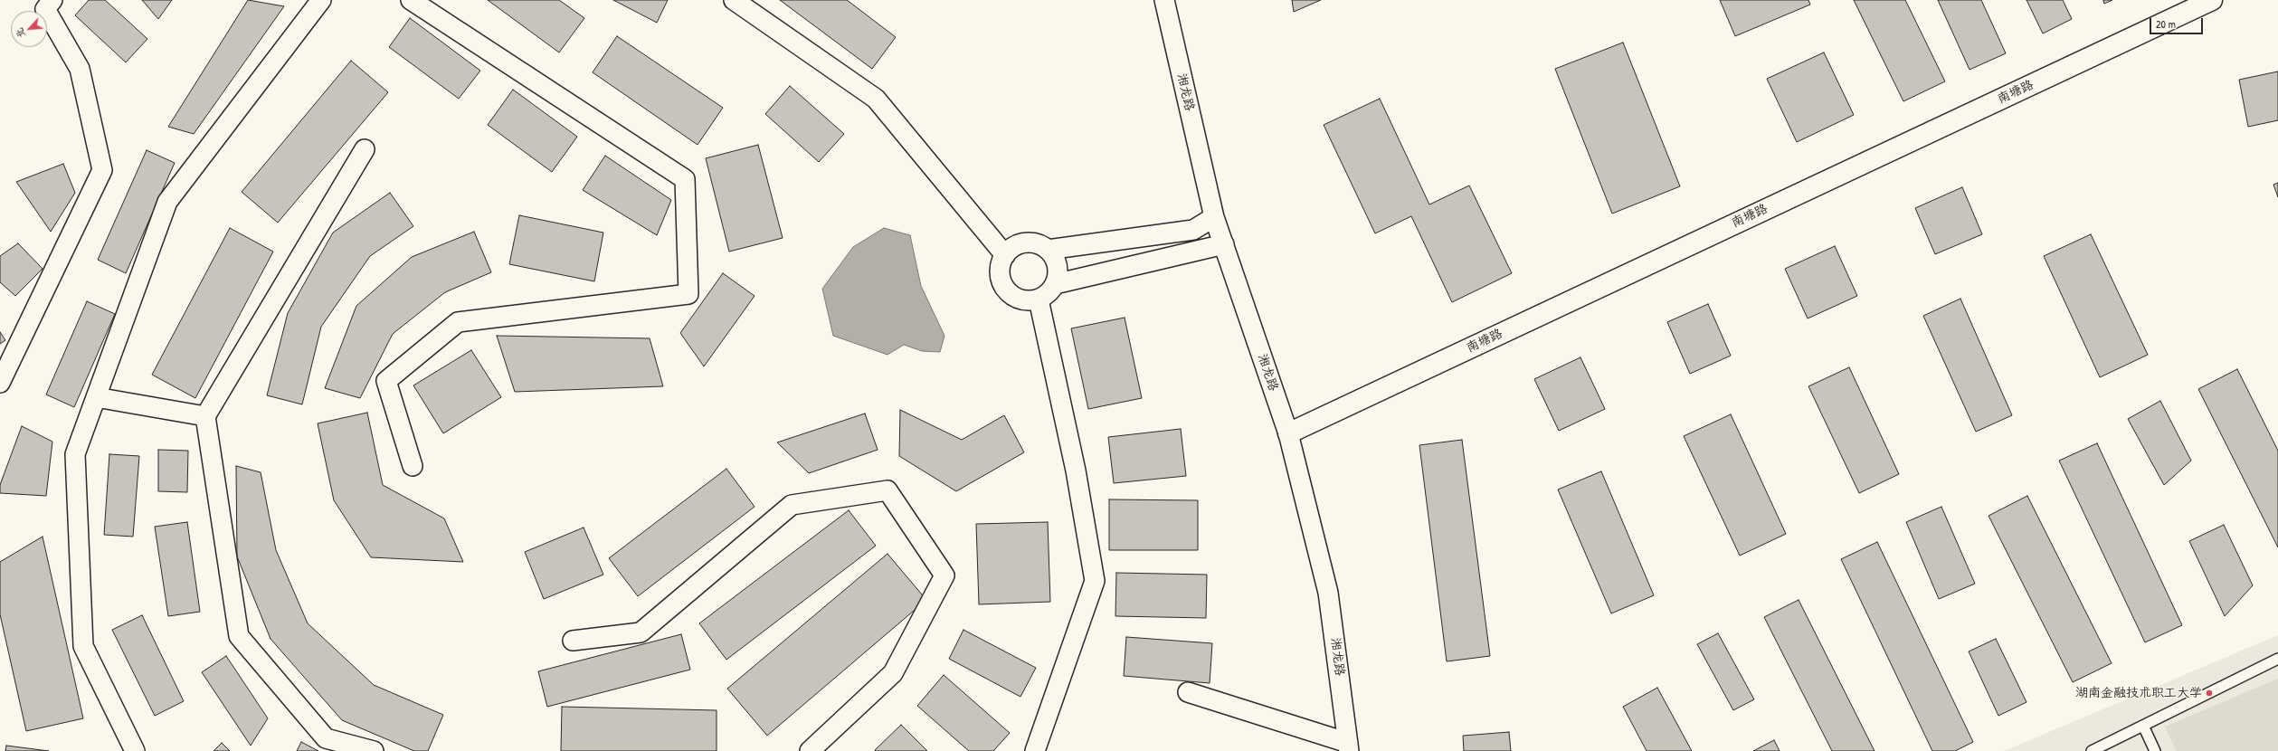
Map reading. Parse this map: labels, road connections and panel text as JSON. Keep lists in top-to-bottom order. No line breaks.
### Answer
{"streets":{"street":["湘龙路","南塘路"]},"crossings":[["湘龙路","南塘路"]],"places":["湖南金融技术职工大学"],"scale_bar":"20 m","north":"bottom left"}
